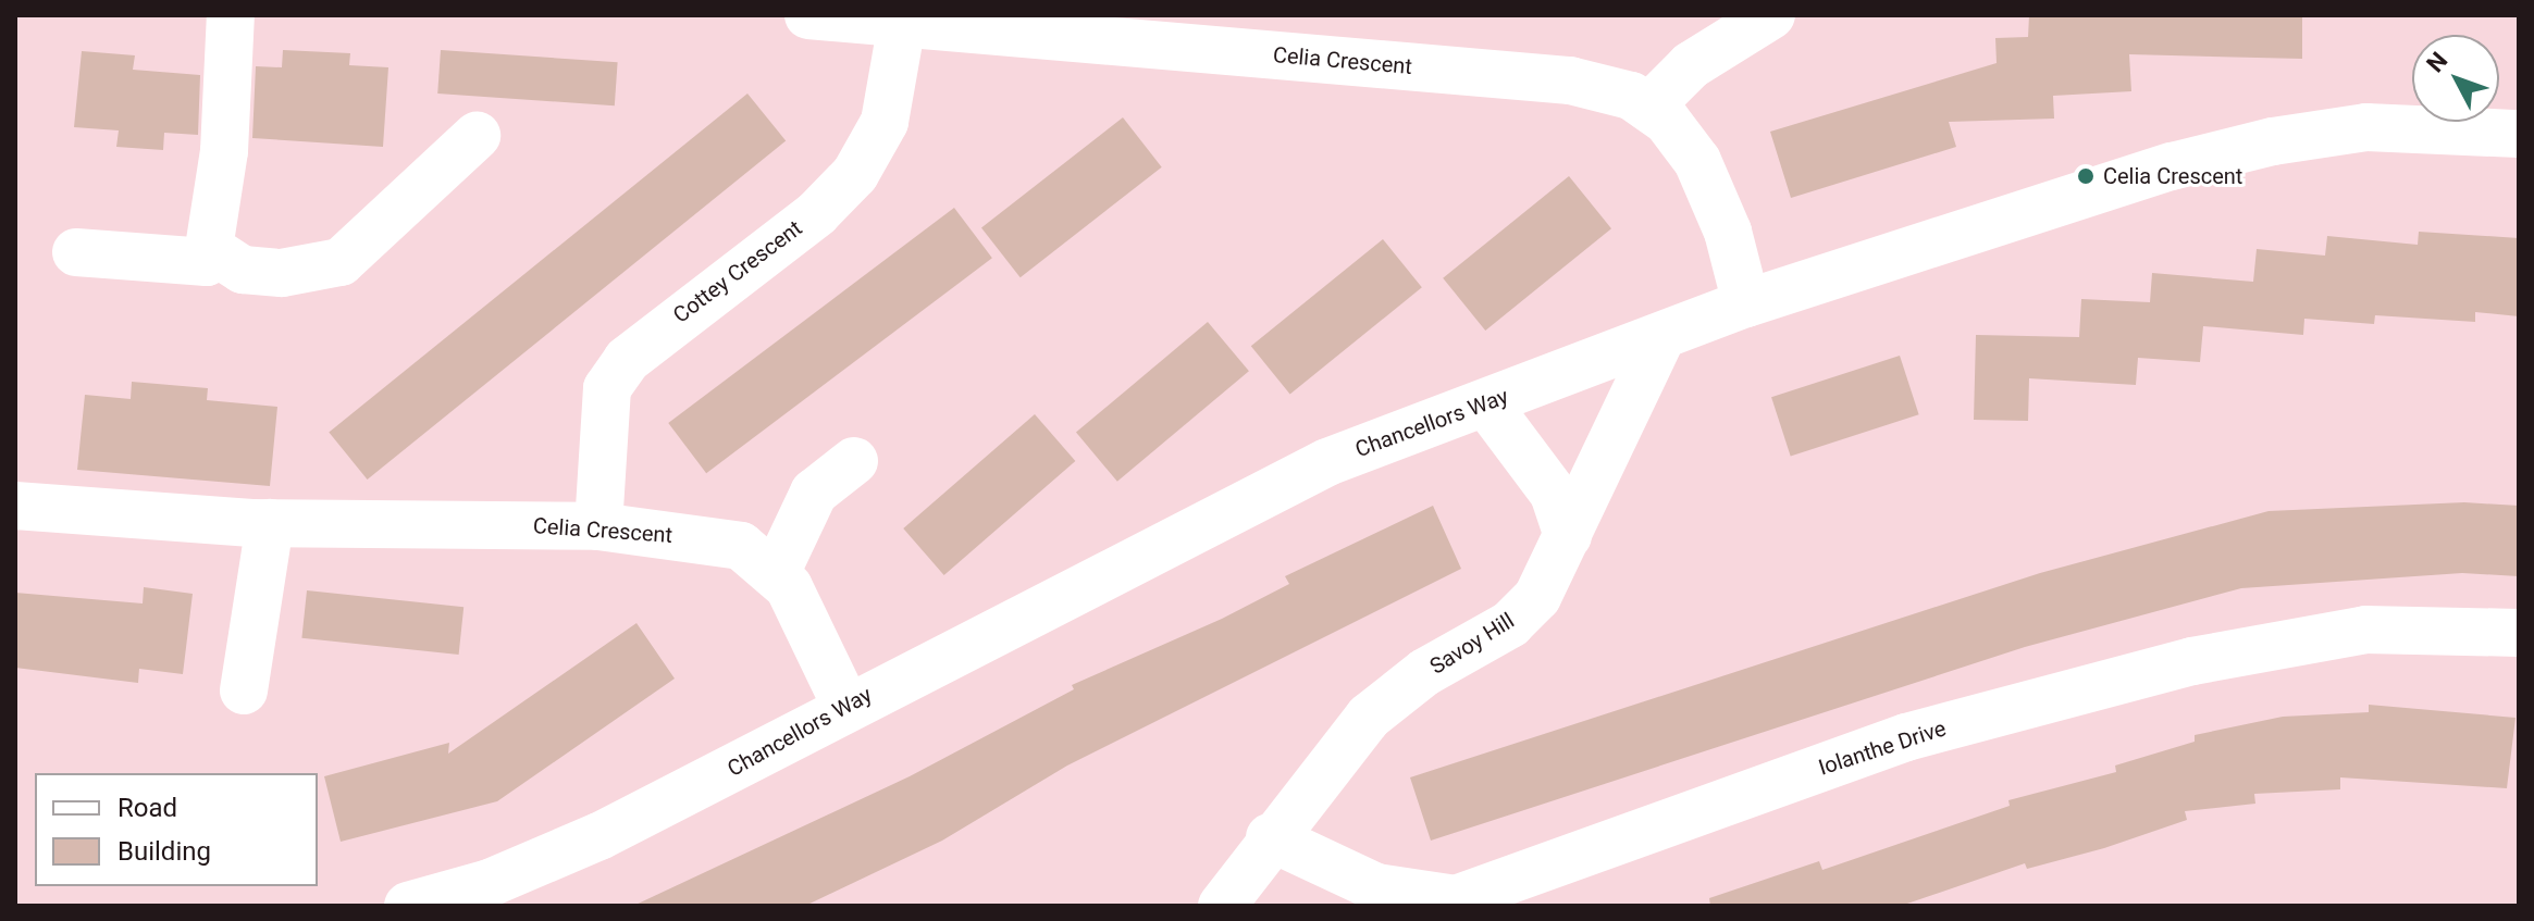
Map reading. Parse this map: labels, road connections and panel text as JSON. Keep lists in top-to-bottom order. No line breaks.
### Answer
{"streets":{"street":["Celia Crescent","Cottey Crescent","Chancellors Way","Savoy Hill","Iolanthe Drive"]},"crossings":[["Celia Crescent","Cottey Crescent"],["Celia Crescent","Chancellors Way"],["Chancellors Way","Savoy Hill"],["Savoy Hill","Iolanthe Drive"]],"places":["Celia Crescent"],"legend":["Road","Building"],"north":"top left"}
